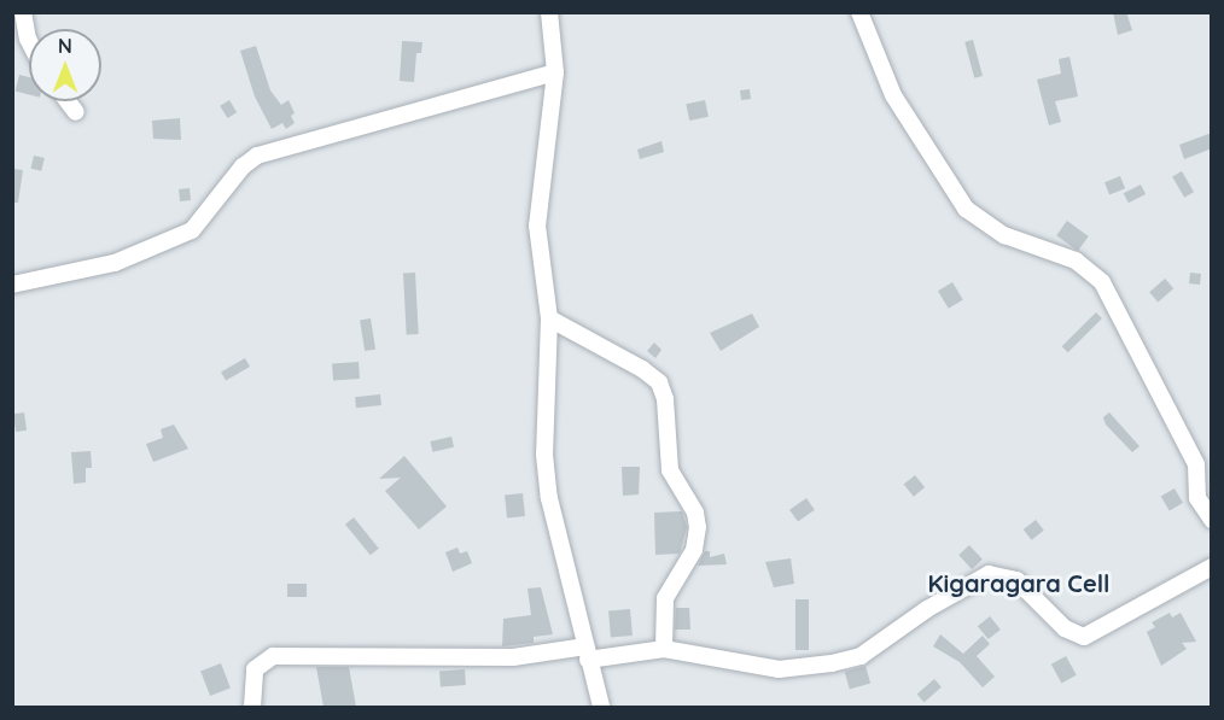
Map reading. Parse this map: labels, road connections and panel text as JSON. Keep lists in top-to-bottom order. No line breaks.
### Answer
{"districts":["Kigaragara Cell"],"north":"top"}
